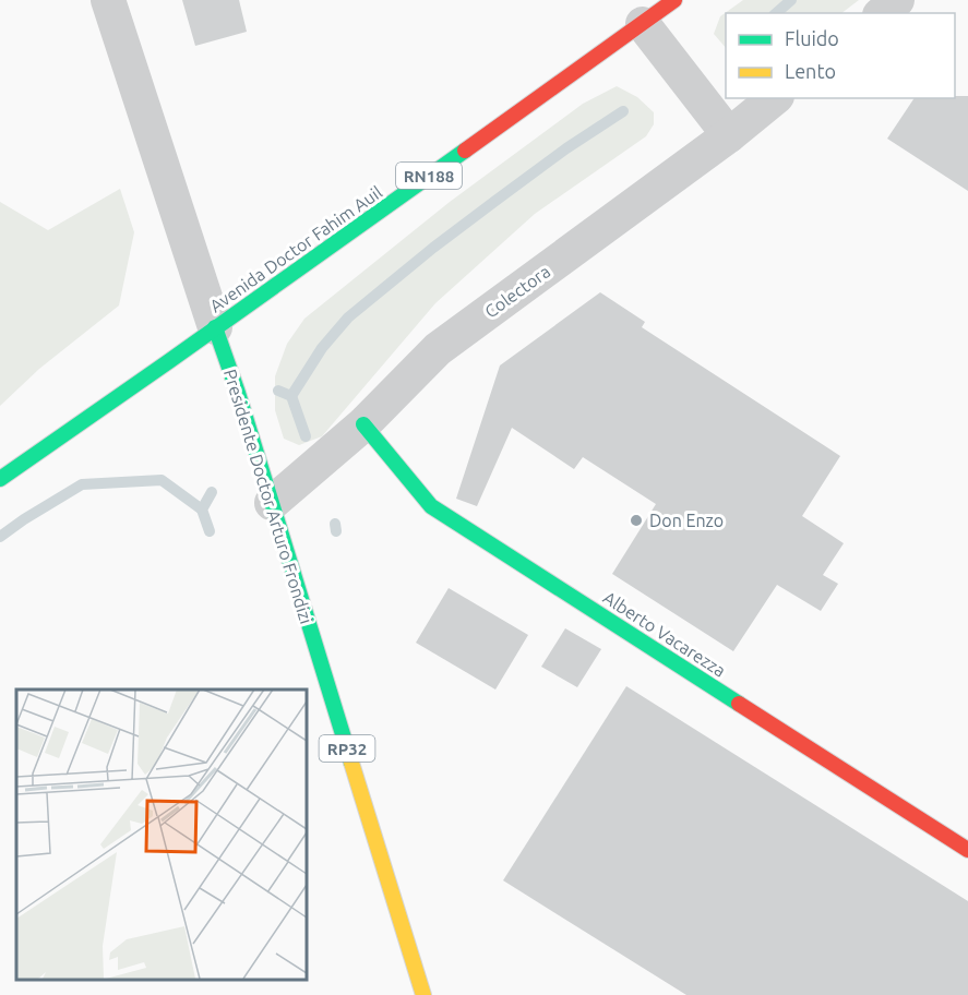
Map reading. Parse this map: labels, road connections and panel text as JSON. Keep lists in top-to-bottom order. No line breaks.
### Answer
{"streets":{"main road":["RN188","Avenida Doctor Fahim Auil","Presidente Doctor Arturo Frondizi","Alberto Vacarezza","RP32"],"street":["Colectora"]},"crossings":[["Avenida Doctor Fahim Auil","Presidente Doctor Arturo Frondizi"],["Colectora","Presidente Doctor Arturo Frondizi"],["Colectora","Alberto Vacarezza"]],"places":["Don Enzo"],"legend":["Fluido","Lento"]}
